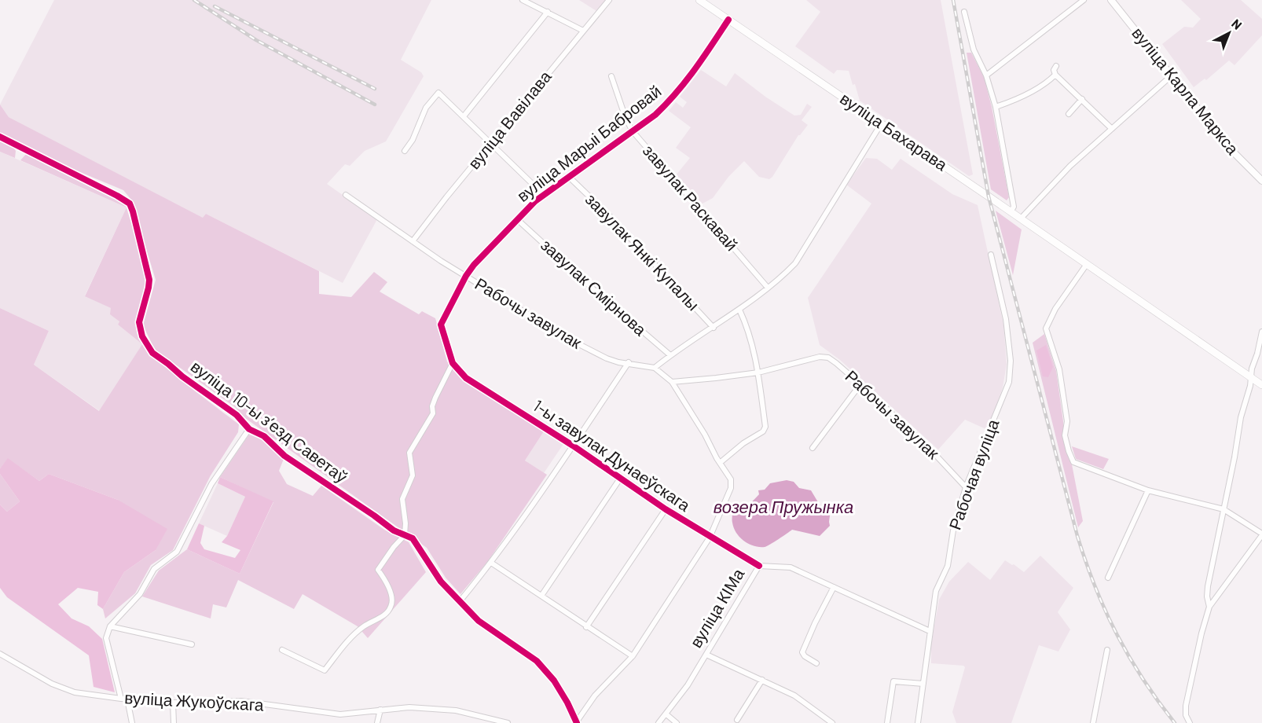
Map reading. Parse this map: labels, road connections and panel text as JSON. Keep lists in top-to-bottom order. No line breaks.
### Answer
{"streets":{"main road":["вуліца Карла Маркса","вуліца Бахарава"],"street":["вуліца Вавілава","вуліца Марыі Бабровай","завулак Раскавай","завулак Янкі Купалы","завулак Смірнова","Рабочы завулак","вуліца 10-ы зʼезд Саветаў","1-ы завулак Дунаеўскага","Рабочая вуліца","вуліца КІМа","вуліца Жукоўскага"]},"crossings":[["вуліца Вавілава","Рабочы завулак"],["вуліца Бахарава","вуліца Марыі Бабровай"],["вуліца Марыі Бабровай","завулак Раскавай"],["вуліца Марыі Бабровай","завулак Янкі Купалы"],["вуліца Марыі Бабровай","завулак Смірнова"],["вуліца Марыі Бабровай","Рабочы завулак"],["вуліца Марыі Бабровай","1-ы завулак Дунаеўскага"],["Рабочы завулак","вуліца 10-ы зʼезд Саветаў"],["Рабочы завулак","1-ы завулак Дунаеўскага"],["Рабочы завулак","Рабочая вуліца"],["1-ы завулак Дунаеўскага","вуліца КІМа"],["Рабочая вуліца","вуліца КІМа"]],"water":["возера Пружынка"],"north":"top right"}
